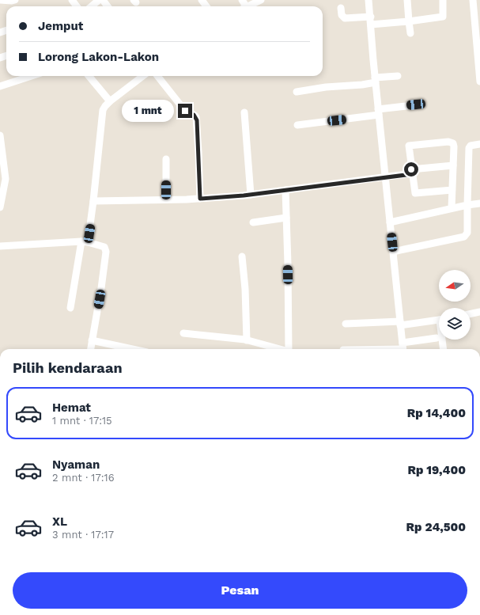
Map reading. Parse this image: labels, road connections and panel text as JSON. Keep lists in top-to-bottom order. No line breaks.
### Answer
{"north":"left","page":{"banner":["Jemput","Lorong Lakon-Lakon"],"bubble":"1 mnt","heading":"Pilih kendaraan","list":[{"name":"Hemat","note":"1 mnt · 17:15","value":"Rp 14,400"},{"name":"Nyaman","note":"2 mnt · 17:16","value":"Rp 19,400"},{"name":"XL","note":"3 mnt · 17:17","value":"Rp 24,500"}],"buttons":"Pesan"}}
